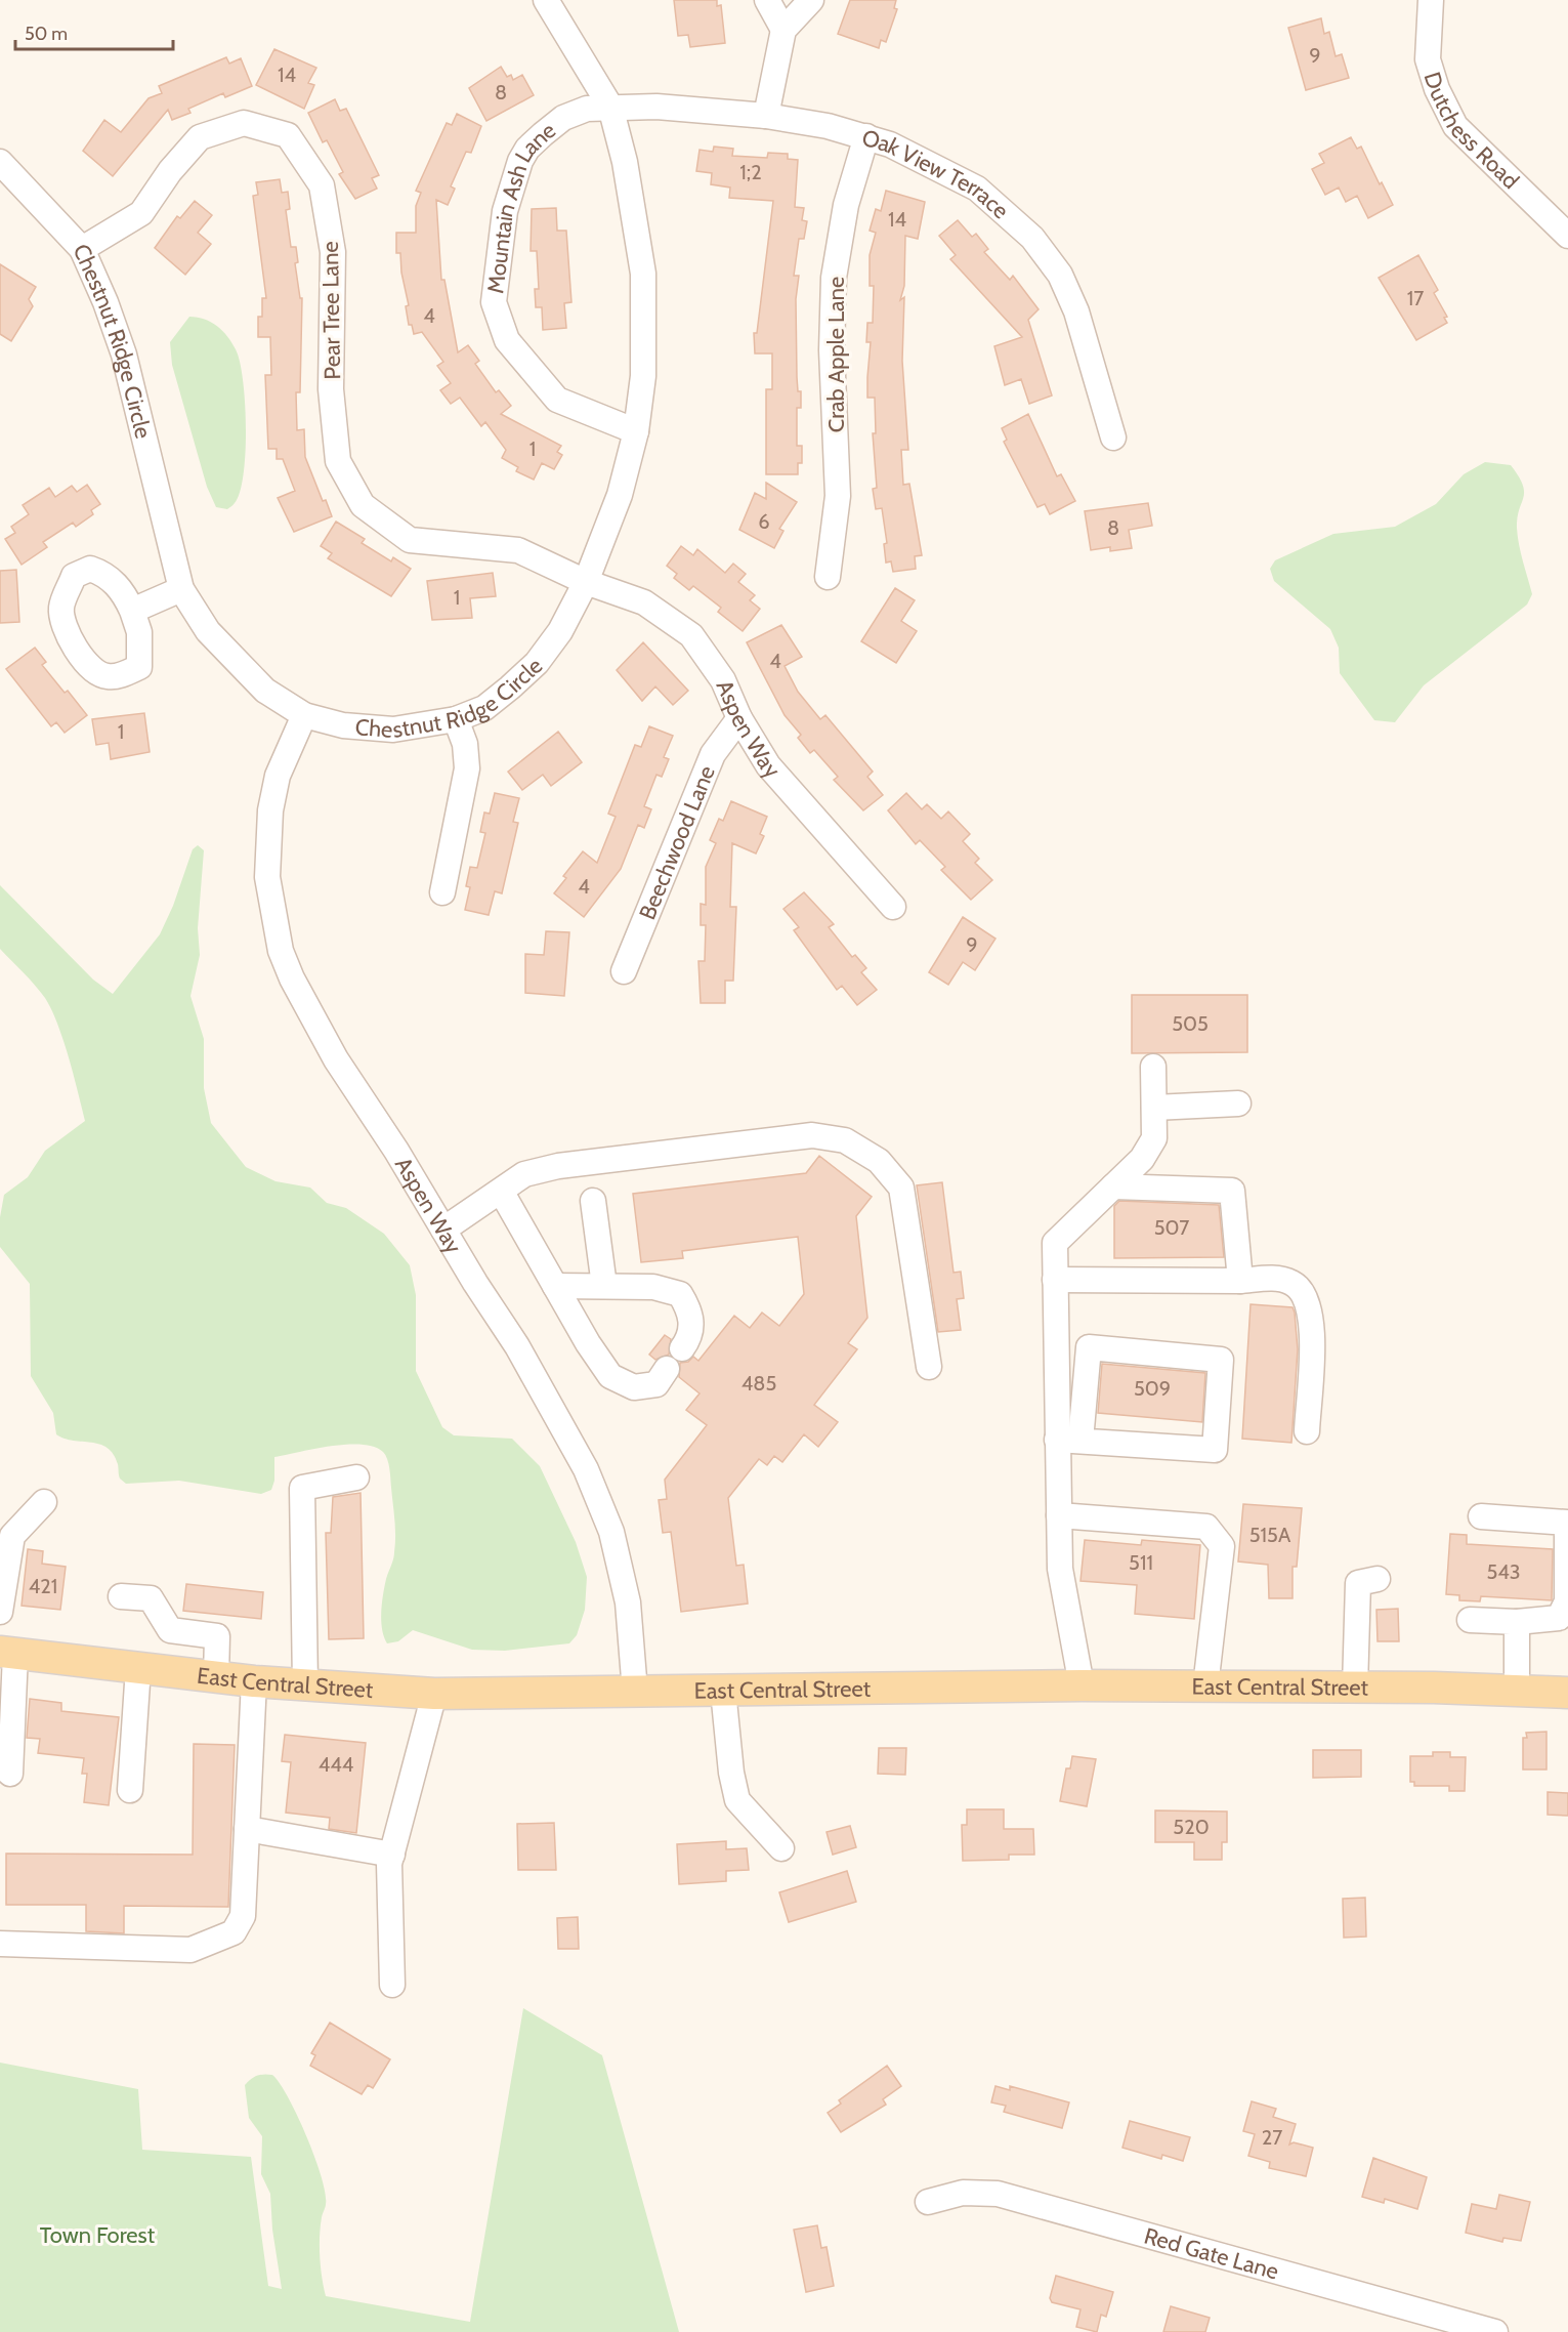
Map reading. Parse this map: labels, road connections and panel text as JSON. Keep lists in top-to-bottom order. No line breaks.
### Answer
{"streets":{"main road":["East Central Street"],"street":["Dutchess Road","Oak View Terrace","Mountain Ash Lane","Pear Tree Lane","Chestnut Ridge Circle","Crab Apple Lane","Aspen Way","Beechwood Lane","Red Gate Lane"]},"crossings":[["Oak View Terrace","Mountain Ash Lane"],["Oak View Terrace","Chestnut Ridge Circle"],["Oak View Terrace","Crab Apple Lane"],["Mountain Ash Lane","Chestnut Ridge Circle"],["Pear Tree Lane","Chestnut Ridge Circle"],["Pear Tree Lane","Aspen Way"],["Chestnut Ridge Circle","Aspen Way"],["Aspen Way","Beechwood Lane"],["Aspen Way","East Central Street"]],"parks":["Town Forest"],"house_numbers":["9","14","8","1;2","14","17","4","1","6","8","1","4","1","4","9","505","507","485","509","515A","511","543","421","444","520","27"],"scale_bar":"50 m"}
